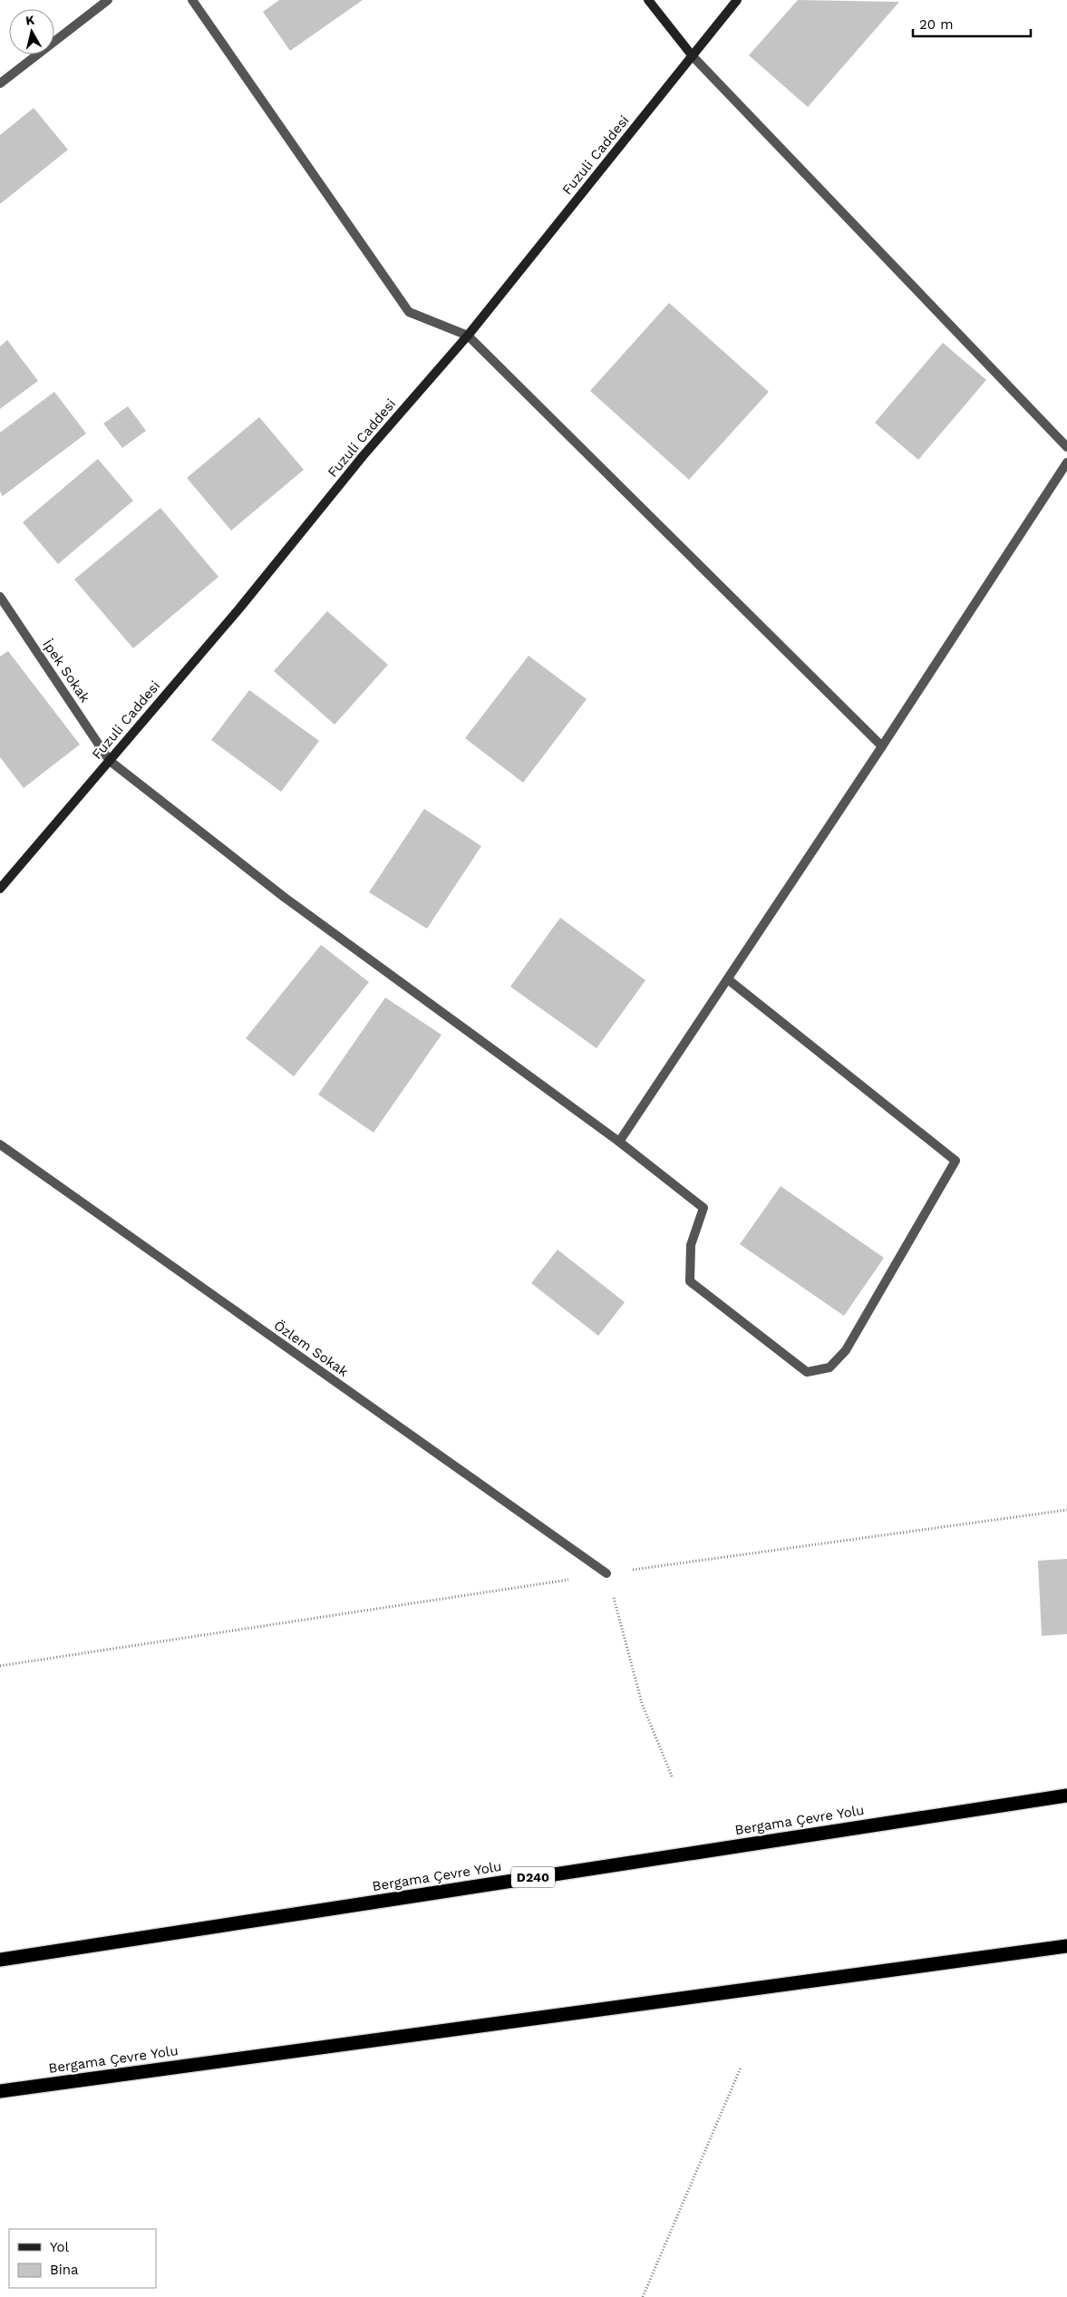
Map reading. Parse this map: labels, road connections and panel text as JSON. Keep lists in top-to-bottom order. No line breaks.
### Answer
{"streets":{"highway":["Bergama Çevre Yolu","D240"],"street":["Fuzuli Caddesi","İpek Sokak","Özlem Sokak"]},"crossings":[["Fuzuli Caddesi","İpek Sokak"]],"legend":["Yol","Bina"],"scale_bar":"20 m","north":"top"}
